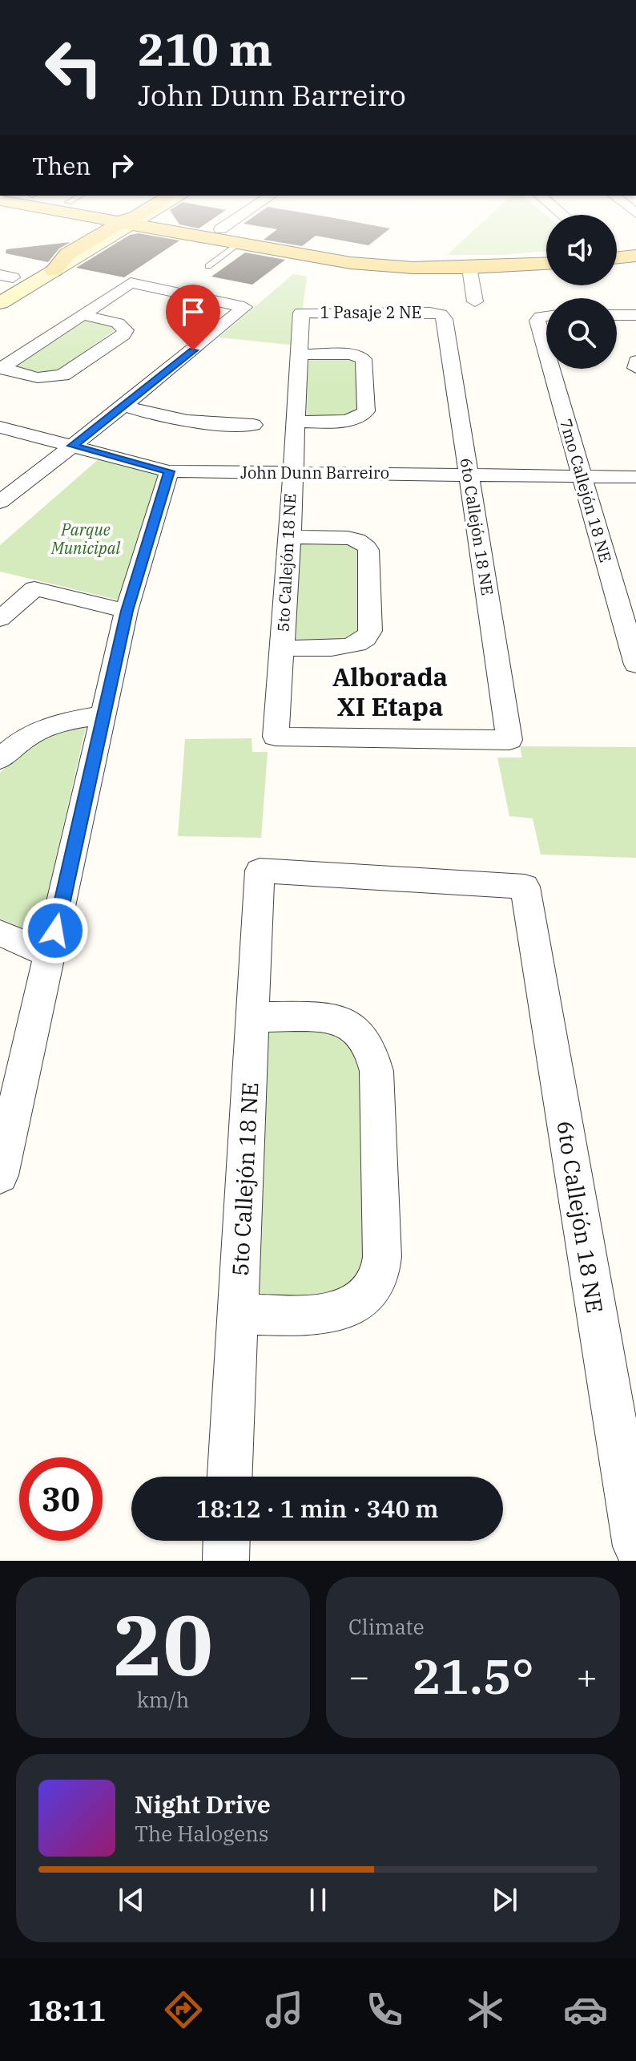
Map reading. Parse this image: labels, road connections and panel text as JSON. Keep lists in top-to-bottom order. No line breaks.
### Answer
{"streets":{"street":["1 Pasaje 2 NE","John Dunn Barreiro","7mo Callejón 18 NE","6to Callejón 18 NE","5to Callejón 18 NE"]},"crossings":[["1 Pasaje 2 NE","6to Callejón 18 NE"],["1 Pasaje 2 NE","5to Callejón 18 NE"],["John Dunn Barreiro","7mo Callejón 18 NE"],["John Dunn Barreiro","6to Callejón 18 NE"],["John Dunn Barreiro","5to Callejón 18 NE"],["6to Callejón 18 NE","5to Callejón 18 NE"]],"districts":["Alborada XI Etapa"],"parks":["Parque Municipal"],"page":{"turn":["210 m","John Dunn Barreiro"],"then":"Then","limit":"30","trip":"18:12 · 1 min · 340 m","tile":[["20","km/h"],"Climate"],"heat":["−","21.5°","+"],"song":["Night Drive","The Halogens"],"tabs":"18:11"}}
